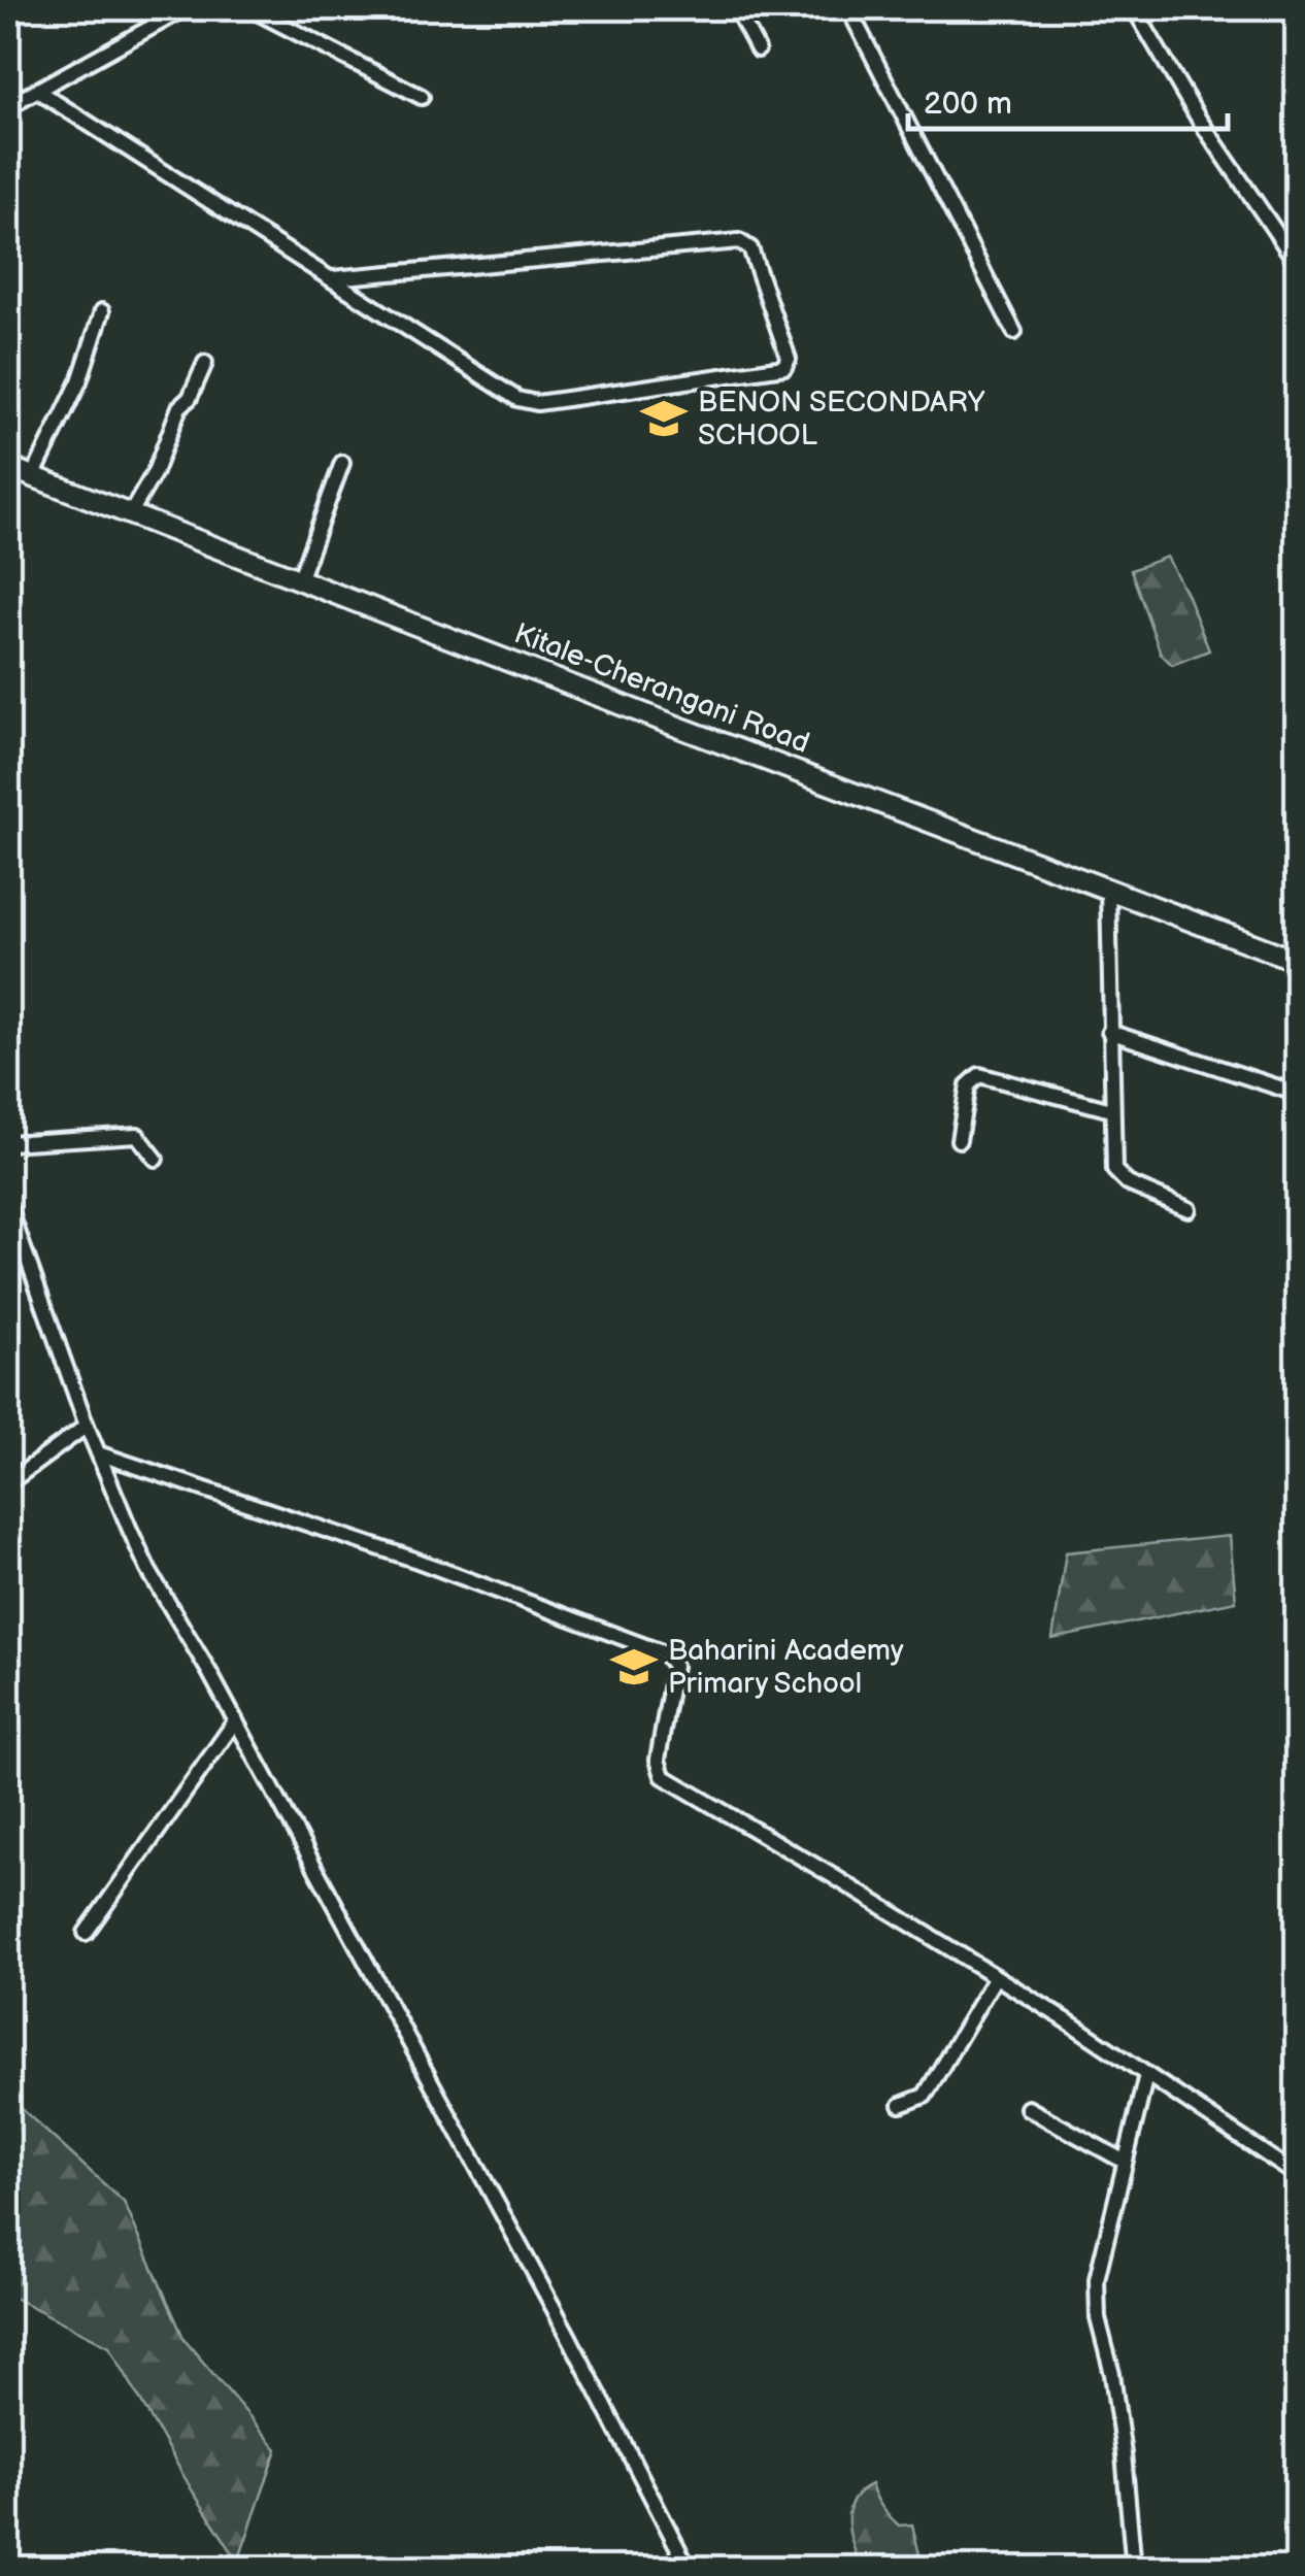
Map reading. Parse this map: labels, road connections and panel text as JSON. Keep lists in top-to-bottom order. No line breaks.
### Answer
{"streets":{"main road":["Kitale-Cherangani Road"]},"places":{"school or university":["BENON SECONDARY SCHOOL","Baharini Academy Primary School"]},"scale_bar":"200 m"}
